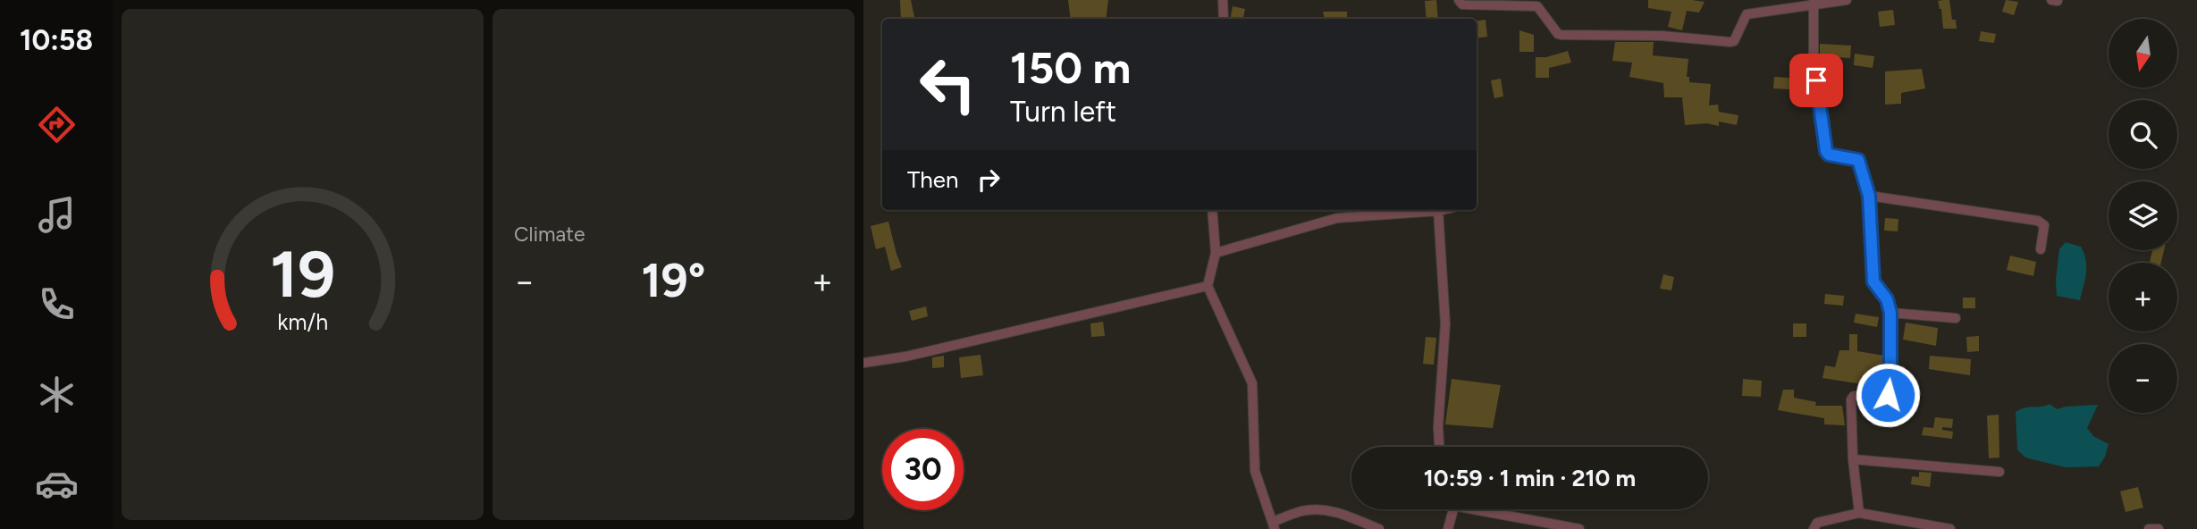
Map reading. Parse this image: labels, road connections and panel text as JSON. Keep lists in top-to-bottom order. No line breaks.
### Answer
{"north":"bottom","page":{"tabs":"10:58","tile":"Climate","map_buttons":["+","−"],"turn":["150 m","Turn left"],"then":"Then","heat":["−","19°","+"],"limit":"30","trip":"10:59 · 1 min · 210 m","gauge":["19","km/h"]}}
